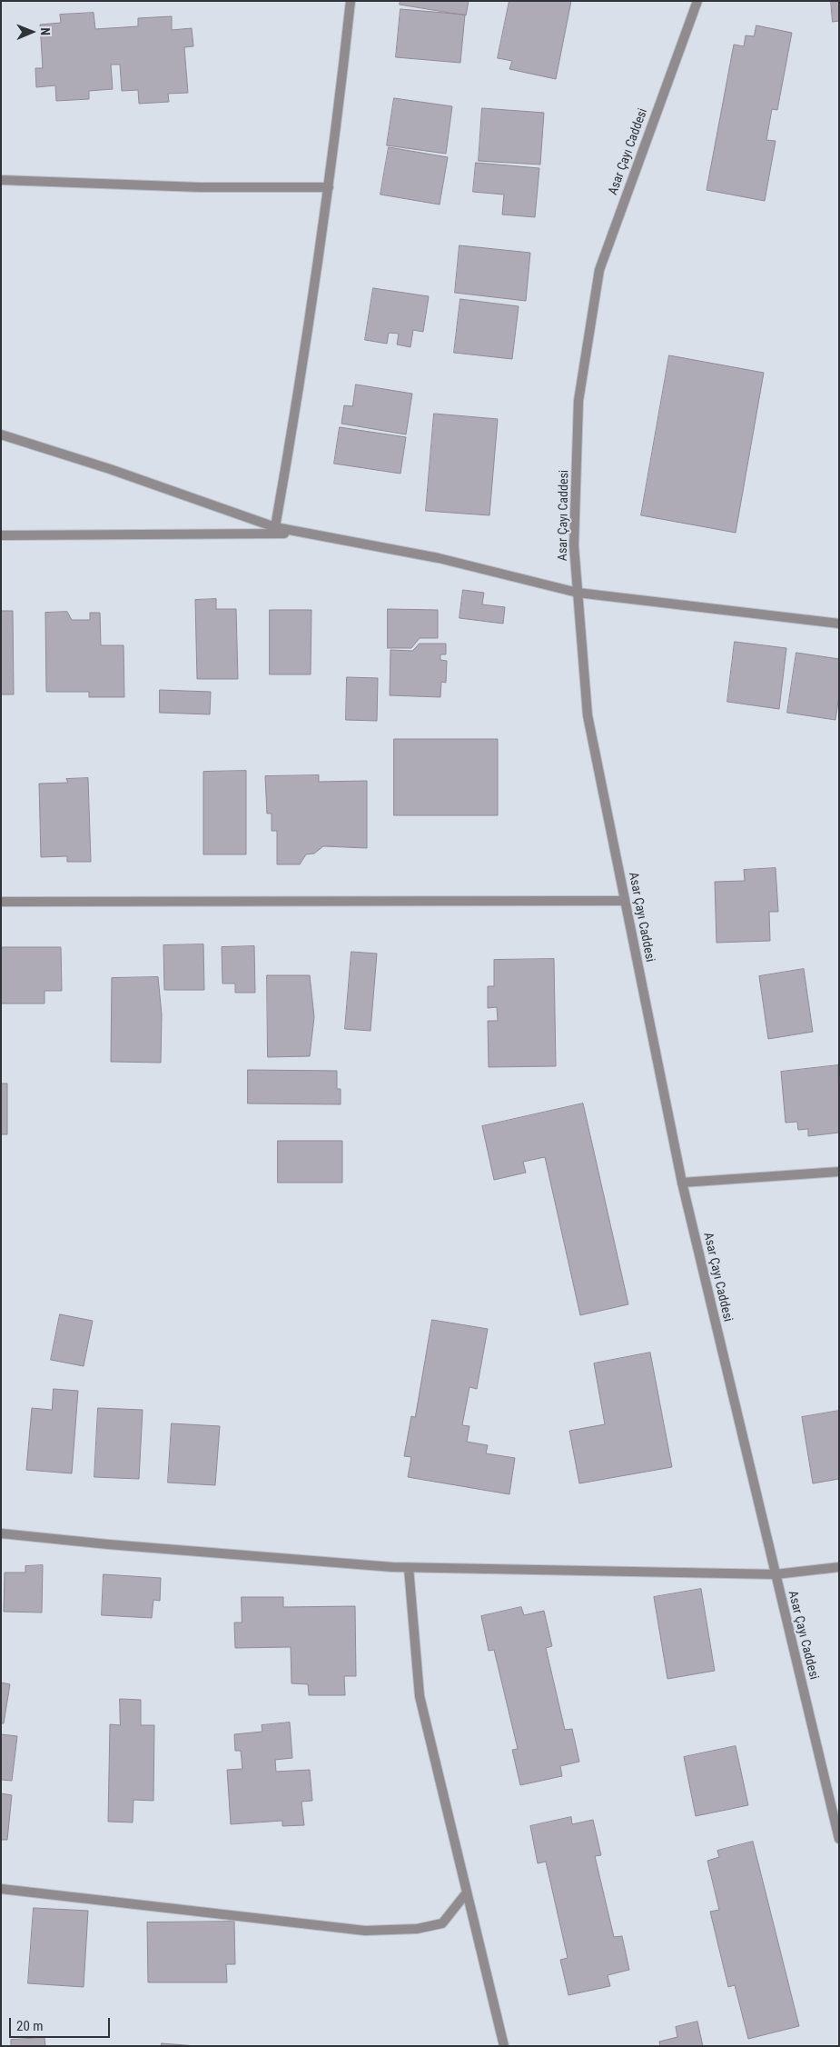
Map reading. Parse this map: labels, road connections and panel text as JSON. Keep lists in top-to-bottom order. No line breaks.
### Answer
{"streets":{"street":["Asar Çayı Caddesi"]},"scale_bar":"20 m","north":"right"}
